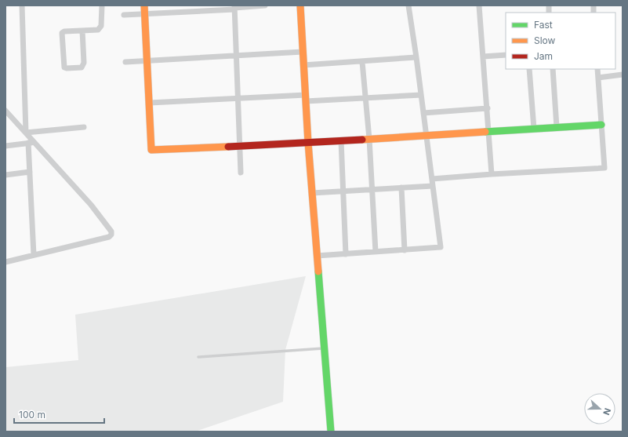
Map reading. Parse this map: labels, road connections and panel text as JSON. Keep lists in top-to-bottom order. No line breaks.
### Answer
{"legend":["Fast","Slow","Jam"],"scale_bar":"100 m","north":"right"}
